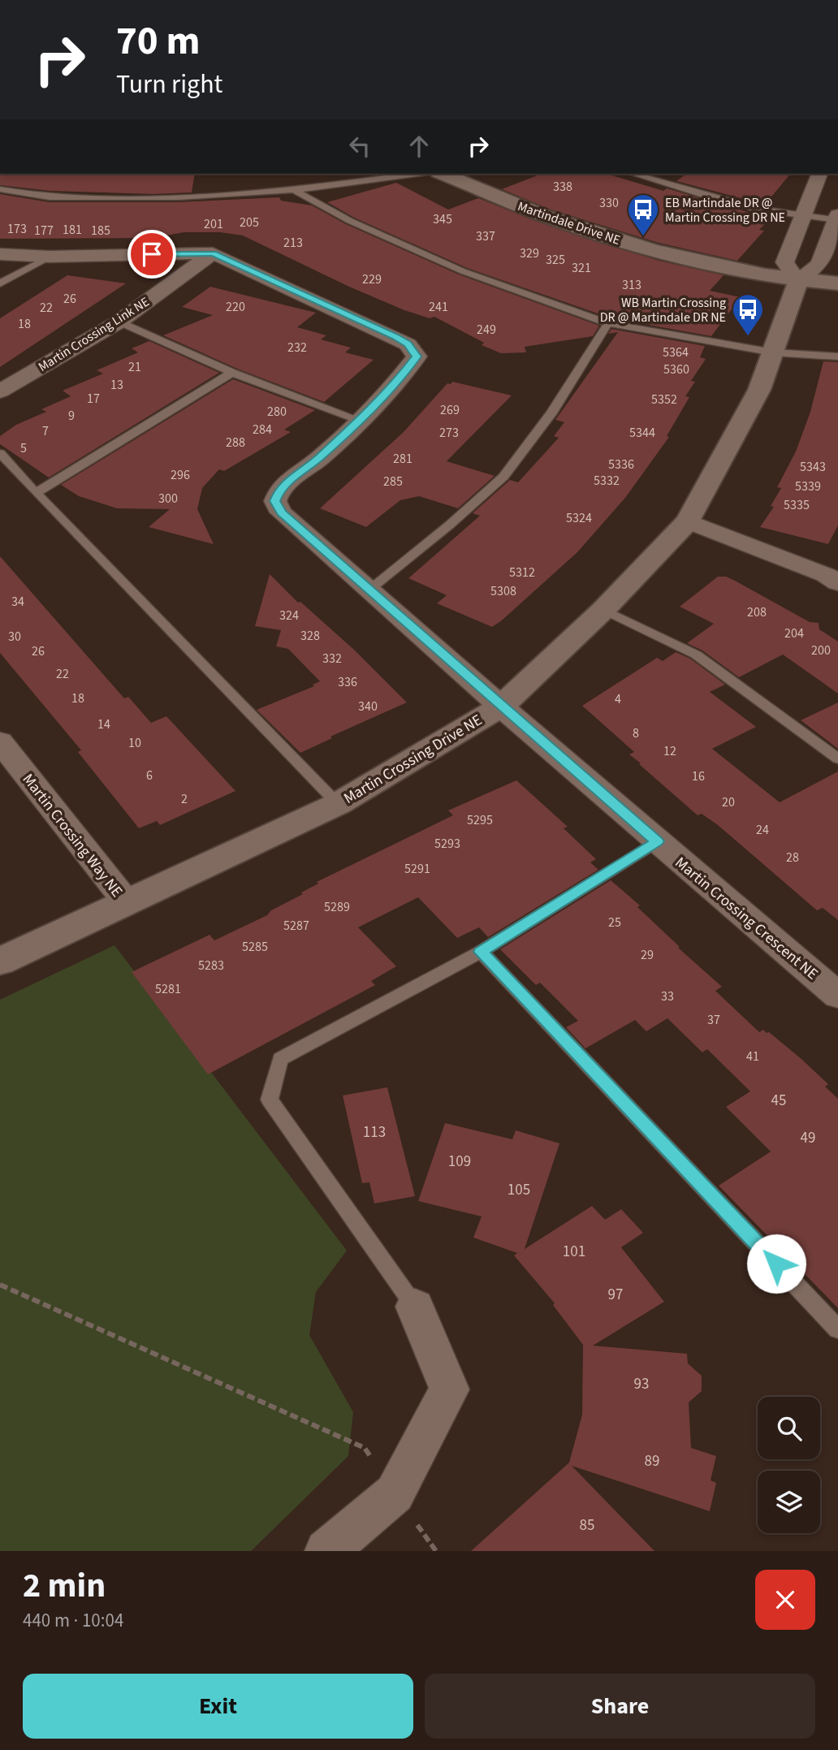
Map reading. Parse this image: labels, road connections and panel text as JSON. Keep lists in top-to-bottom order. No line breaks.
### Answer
{"streets":{"street":["Martindale Drive NE","Martin Crossing Link NE","Martin Crossing Drive NE","Martin Crossing Way NE","Martin Crossing Crescent NE"]},"crossings":[["Martindale Drive NE","Martin Crossing Drive NE"],["Martin Crossing Drive NE","Martin Crossing Way NE"],["Martin Crossing Drive NE","Martin Crossing Crescent NE"]],"places":{"bus stop":["EB Martindale DR @ Martin Crossing DR NE","WB Martin Crossing DR @ Martindale DR NE"]},"house_numbers":["338","330","345","205","201","173","181","177","185","337","213","329","325","321","229","313","26","220","241","22","18","249","232","5364","21","5360","13","17","5352","269","280","9","284","7","273","5344","288","5","281","5336","5343","296","5332","285","5339","300","5335","5324","5312","5308","34","208","324","204","328","30","200","26","332","22","336","18","4","340","14","8","10","12","6","16","2","20","5295","24","5293","28","5291","5289","25","5287","5285","29","5283","5281","33","37","41","45","113","49","109","105","101","97","93","89","85"],"page":{"turn":["70 m","Turn right"],"heading":["2 min","440 m · 10:04"],"buttons":["Exit","Share"]}}
